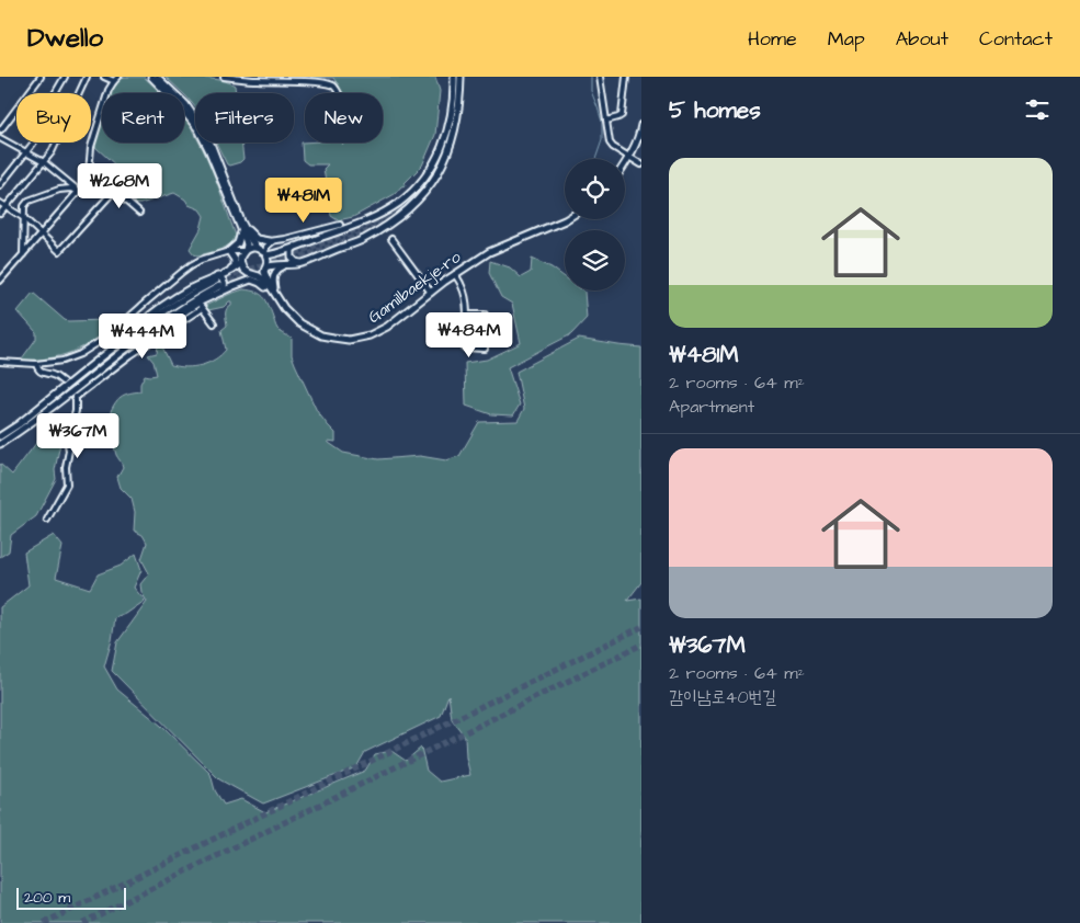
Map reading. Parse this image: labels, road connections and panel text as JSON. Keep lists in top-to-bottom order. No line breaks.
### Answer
{"streets":{"main road":["Gamilbaekje-ro"]},"scale_bar":"200 m","page":{"header":"Dwello","nav":["Home","Map","About","Contact"],"heading":"5 homes","chip":["Buy","Rent","Filters","New"],"list":[{"name":"₩481M","note":"2 rooms · 64 m² · Apartment"},{"name":"₩367M","note":"2 rooms · 64 m² · 감이남로40번길"}],"price":["₩268M","₩481M","₩484M","₩444M","₩367M"],"scale":"200 m"}}
